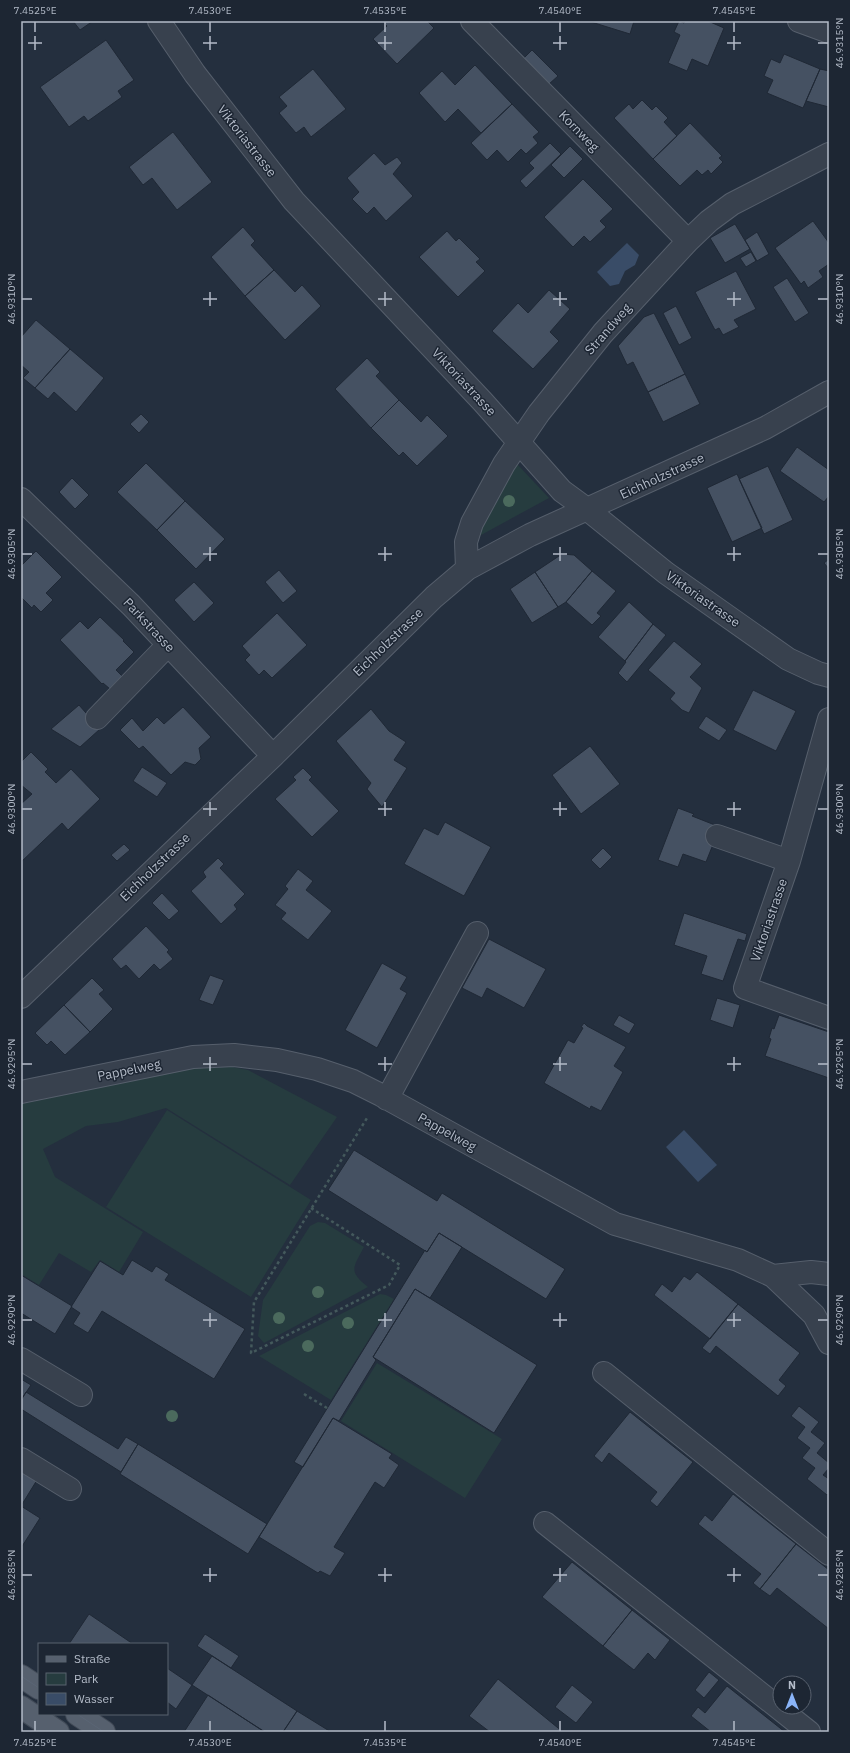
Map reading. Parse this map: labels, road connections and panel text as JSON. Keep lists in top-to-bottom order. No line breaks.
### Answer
{"streets":{"street":["Kornweg","Viktoriastrasse","Strandweg","Eichholzstrasse","Parkstrasse","Pappelweg"]},"crossings":[["Kornweg","Strandweg"],["Viktoriastrasse","Strandweg"],["Viktoriastrasse","Eichholzstrasse"],["Strandweg","Eichholzstrasse"],["Eichholzstrasse","Parkstrasse"]],"legend":["Straße","Park","Wasser"],"north":"top","coordinates":["7.4525°E","7.4530°E","7.4535°E","7.4540°E","7.4545°E","46.9315°N","46.9310°N","46.9305°N","46.9300°N","46.9295°N","46.9290°N","46.9285°N"]}
